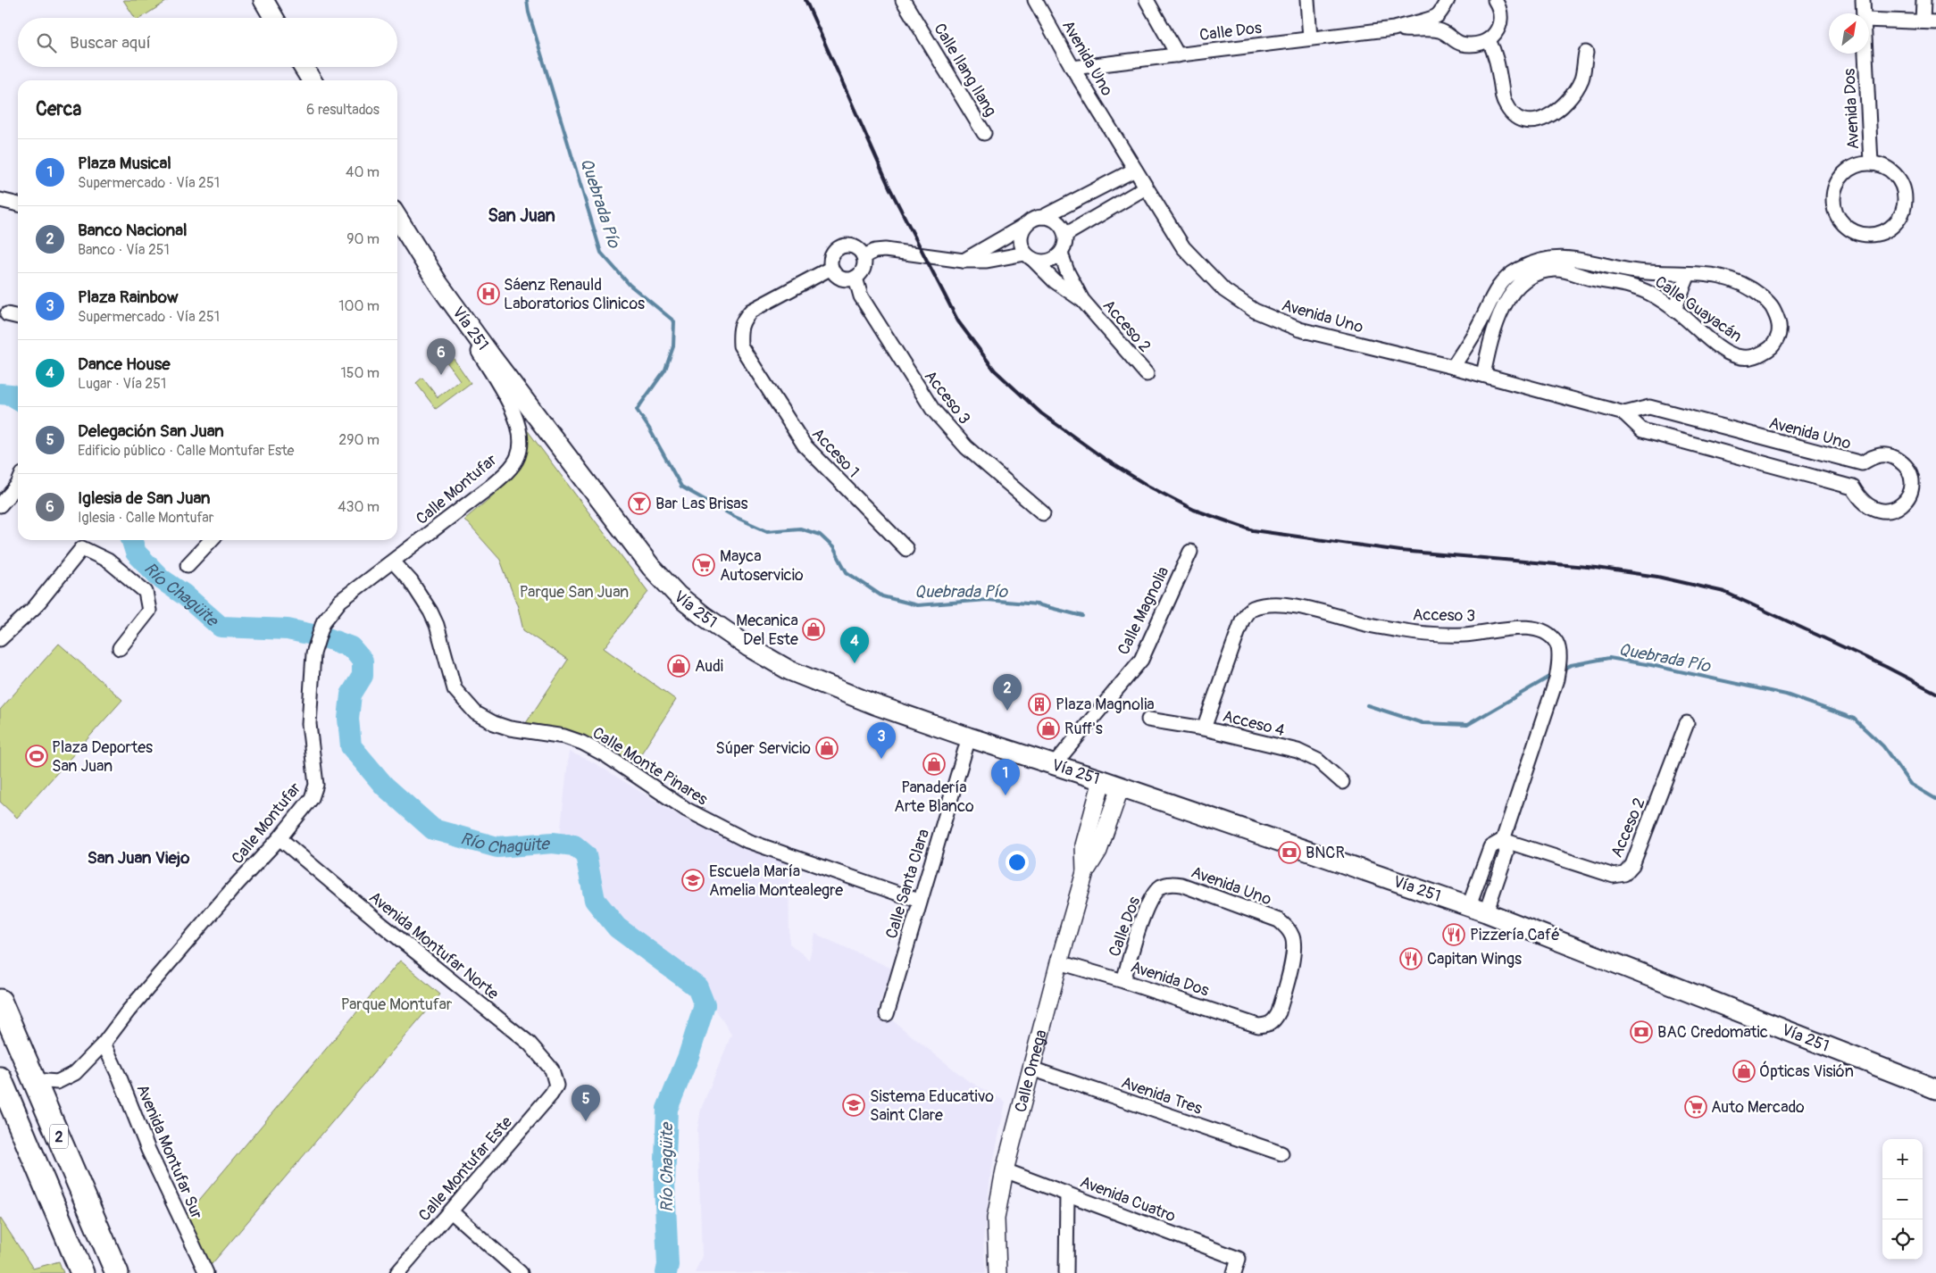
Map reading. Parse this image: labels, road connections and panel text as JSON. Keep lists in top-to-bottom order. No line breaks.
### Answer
{"streets":{"highway":["2"],"main road":["Vía 251"],"street":["Calle Dos","Avenida Uno","Calle Ilang Ilang","Avenida Dos","Calle Guayacán","Acceso 2","Acceso 3","Acceso 1","Calle Montufar","Calle Magnolia","Acceso 4","Calle Monte Pinares","Calle Santa Clara","Avenida Montufar Norte","Calle Omega","Avenida Tres","Avenida Montufar Sur","Calle Montufar Este","Avenida Cuatro"]},"crossings":[["Calle Dos","Avenida Uno"],["Calle Dos","Avenida Dos"],["Avenida Uno","Avenida Dos"],["Avenida Uno","Calle Guayacán"],["Avenida Dos","Calle Omega"],["Acceso 2","Acceso 3"],["Vía 251","Calle Montufar"],["Vía 251","Calle Magnolia"],["Vía 251","Calle Santa Clara"],["Vía 251","Calle Omega"],["Acceso 3","Acceso 1"],["Acceso 3","Acceso 4"],["Calle Montufar","Calle Monte Pinares"],["Calle Montufar","Avenida Montufar Norte"],["Calle Montufar","2"],["Calle Montufar","Avenida Montufar Sur"],["Calle Monte Pinares","Calle Santa Clara"],["Avenida Montufar Norte","Calle Montufar Este"],["Calle Omega","Avenida Tres"],["Calle Omega","Avenida Cuatro"]],"districts":["San Juan","San Juan Viejo"],"water":["Quebrada Pío","Río Chagüite"],"parks":["Parque San Juan","Parque Montufar"],"places":{"hospital":["Sáenz Renauld Laboratorios Clinicos"],"bar":["Bar Las Brisas"],"supermarket":["Mayca Autoservicio","Auto Mercado"],"shop":["Mecanica Del Este","Audi","Ruff's","Súper Servicio","Panadería Arte Blanco","Ópticas Visión"],"building":["Plaza Magnolia"],"sports":["Plaza Deportes San Juan"],"bank":["BNCR","BAC Credomatic"],"school or university":["Escuela María Amelia Montealegre","Sistema Educativo Saint Clare"],"restaurant":["Pizzería Café","Capitan Wings"]},"north":"top right","page":{"search":"Buscar aquí","heading":["Cerca","6 resultados"],"list":[{"mark":"1","name":"Plaza Musical","note":"Supermercado · Vía 251","value":"40 m"},{"mark":"2","name":"Banco Nacional","note":"Banco · Vía 251","value":"90 m"},{"mark":"3","name":"Plaza Rainbow","note":"Supermercado · Vía 251","value":"100 m"},{"mark":"4","name":"Dance House","note":"Lugar · Vía 251","value":"150 m"},{"mark":"5","name":"Delegación San Juan","note":"Edificio público · Calle Montufar Este","value":"290 m"},{"mark":"6","name":"Iglesia de San Juan","note":"Iglesia · Calle Montufar","value":"430 m"}],"pins":["6","4","2","3","1","5"],"map_buttons":["+","−"]}}
